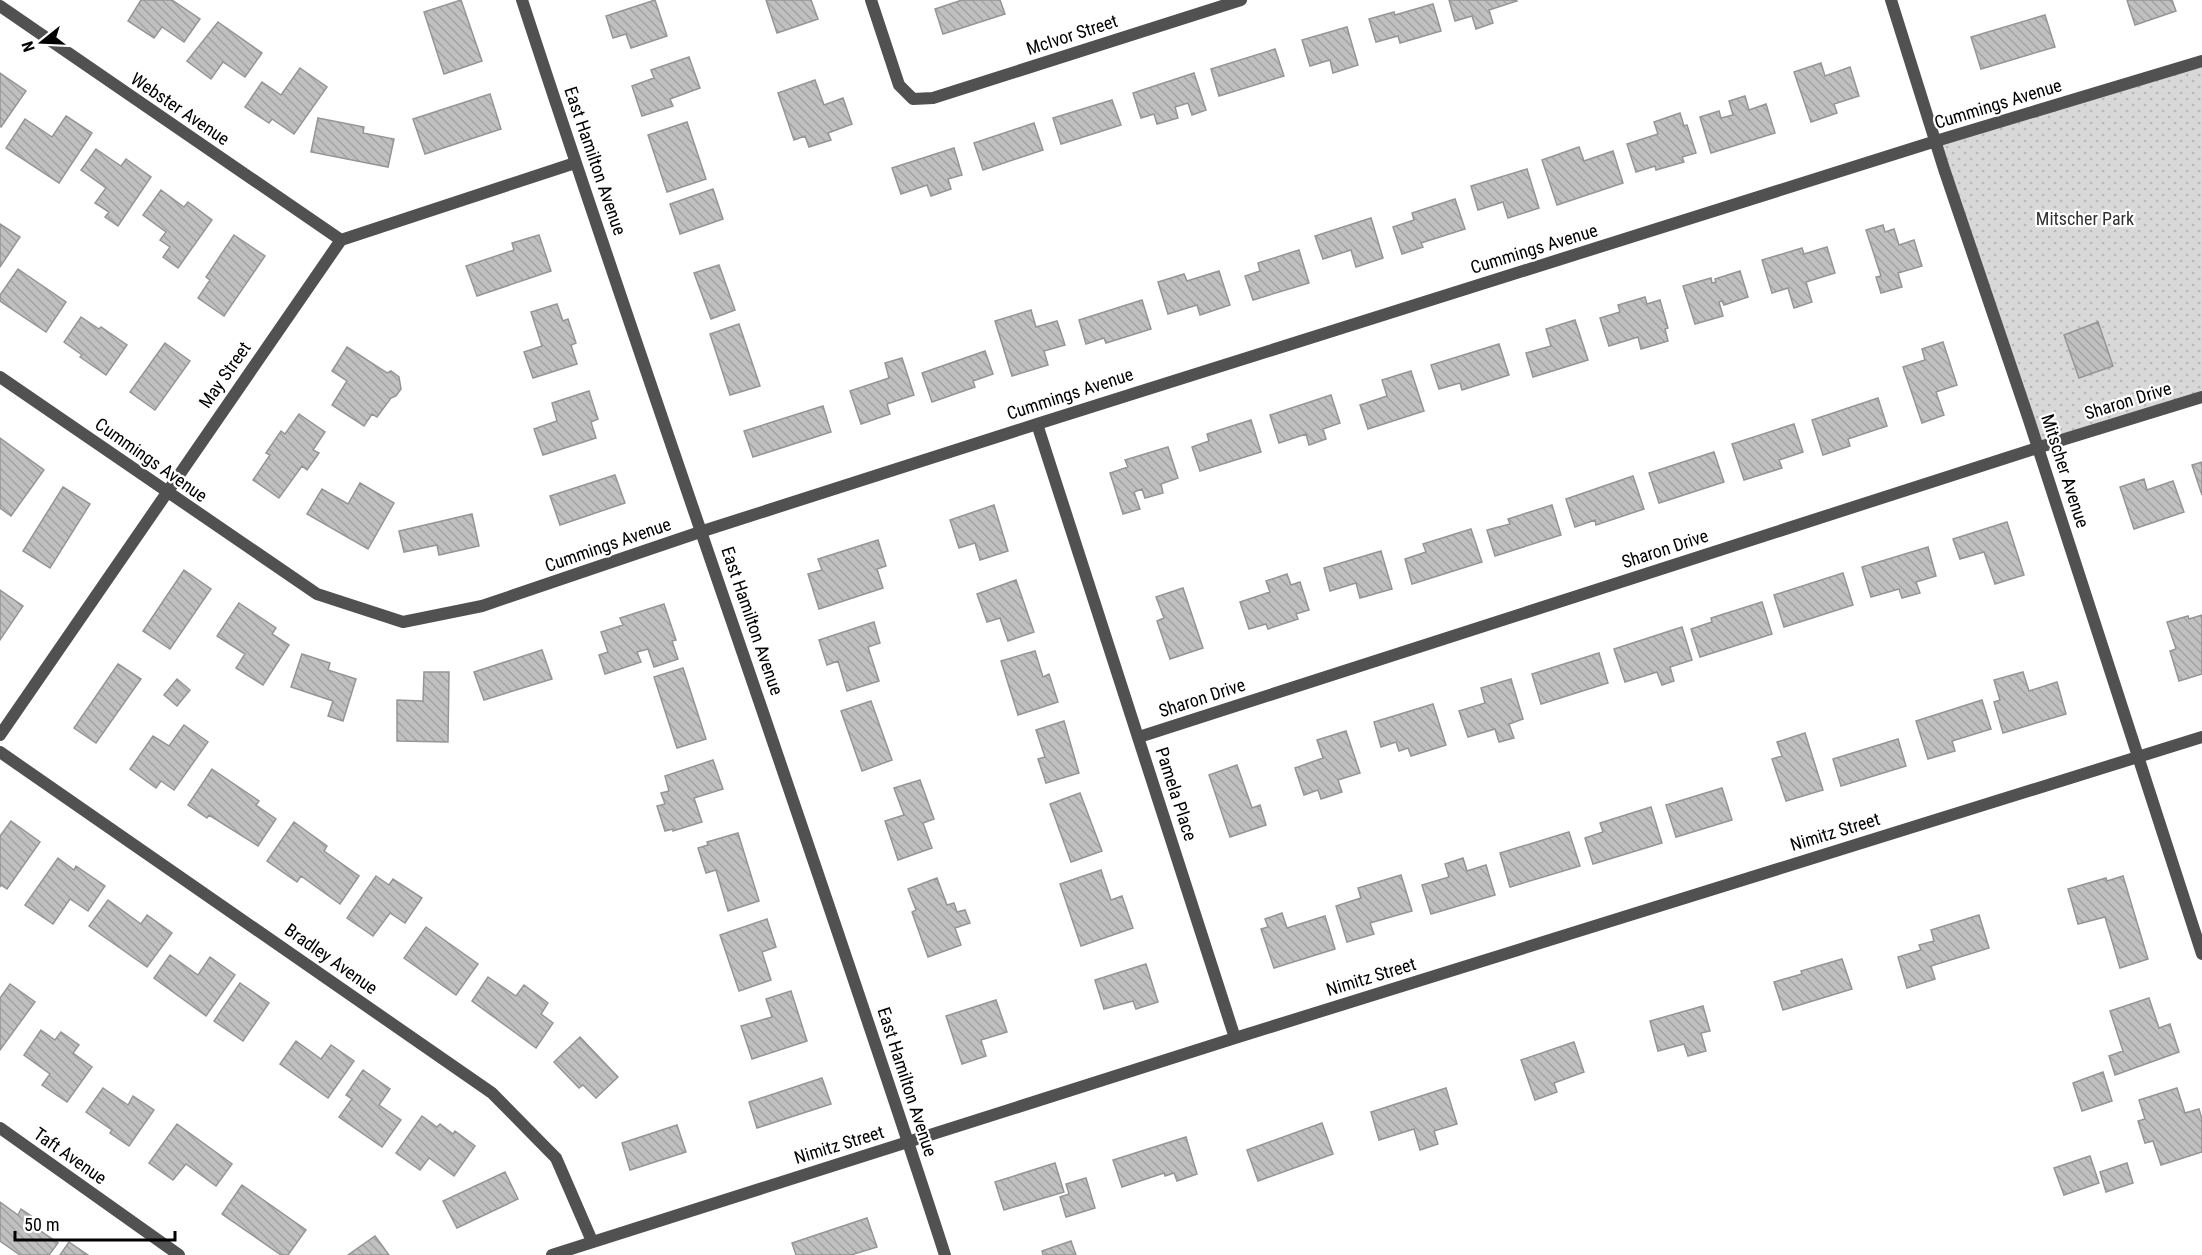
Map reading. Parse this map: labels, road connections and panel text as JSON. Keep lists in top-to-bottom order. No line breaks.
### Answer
{"streets":{"street":["McIvor Street","Cummings Avenue","Webster Avenue","East Hamilton Avenue","May Street","Sharon Drive","Mitscher Avenue","Pamela Place","Nimitz Street","Bradley Avenue","Taft Avenue"]},"crossings":[["Cummings Avenue","East Hamilton Avenue"],["Cummings Avenue","May Street"],["Cummings Avenue","Mitscher Avenue"],["Cummings Avenue","Pamela Place"],["Webster Avenue","May Street"],["East Hamilton Avenue","Nimitz Street"],["Sharon Drive","Mitscher Avenue"],["Sharon Drive","Pamela Place"],["Mitscher Avenue","Nimitz Street"],["Pamela Place","Nimitz Street"],["Nimitz Street","Bradley Avenue"]],"parks":["Mitscher Park"],"scale_bar":"50 m","north":"left"}
